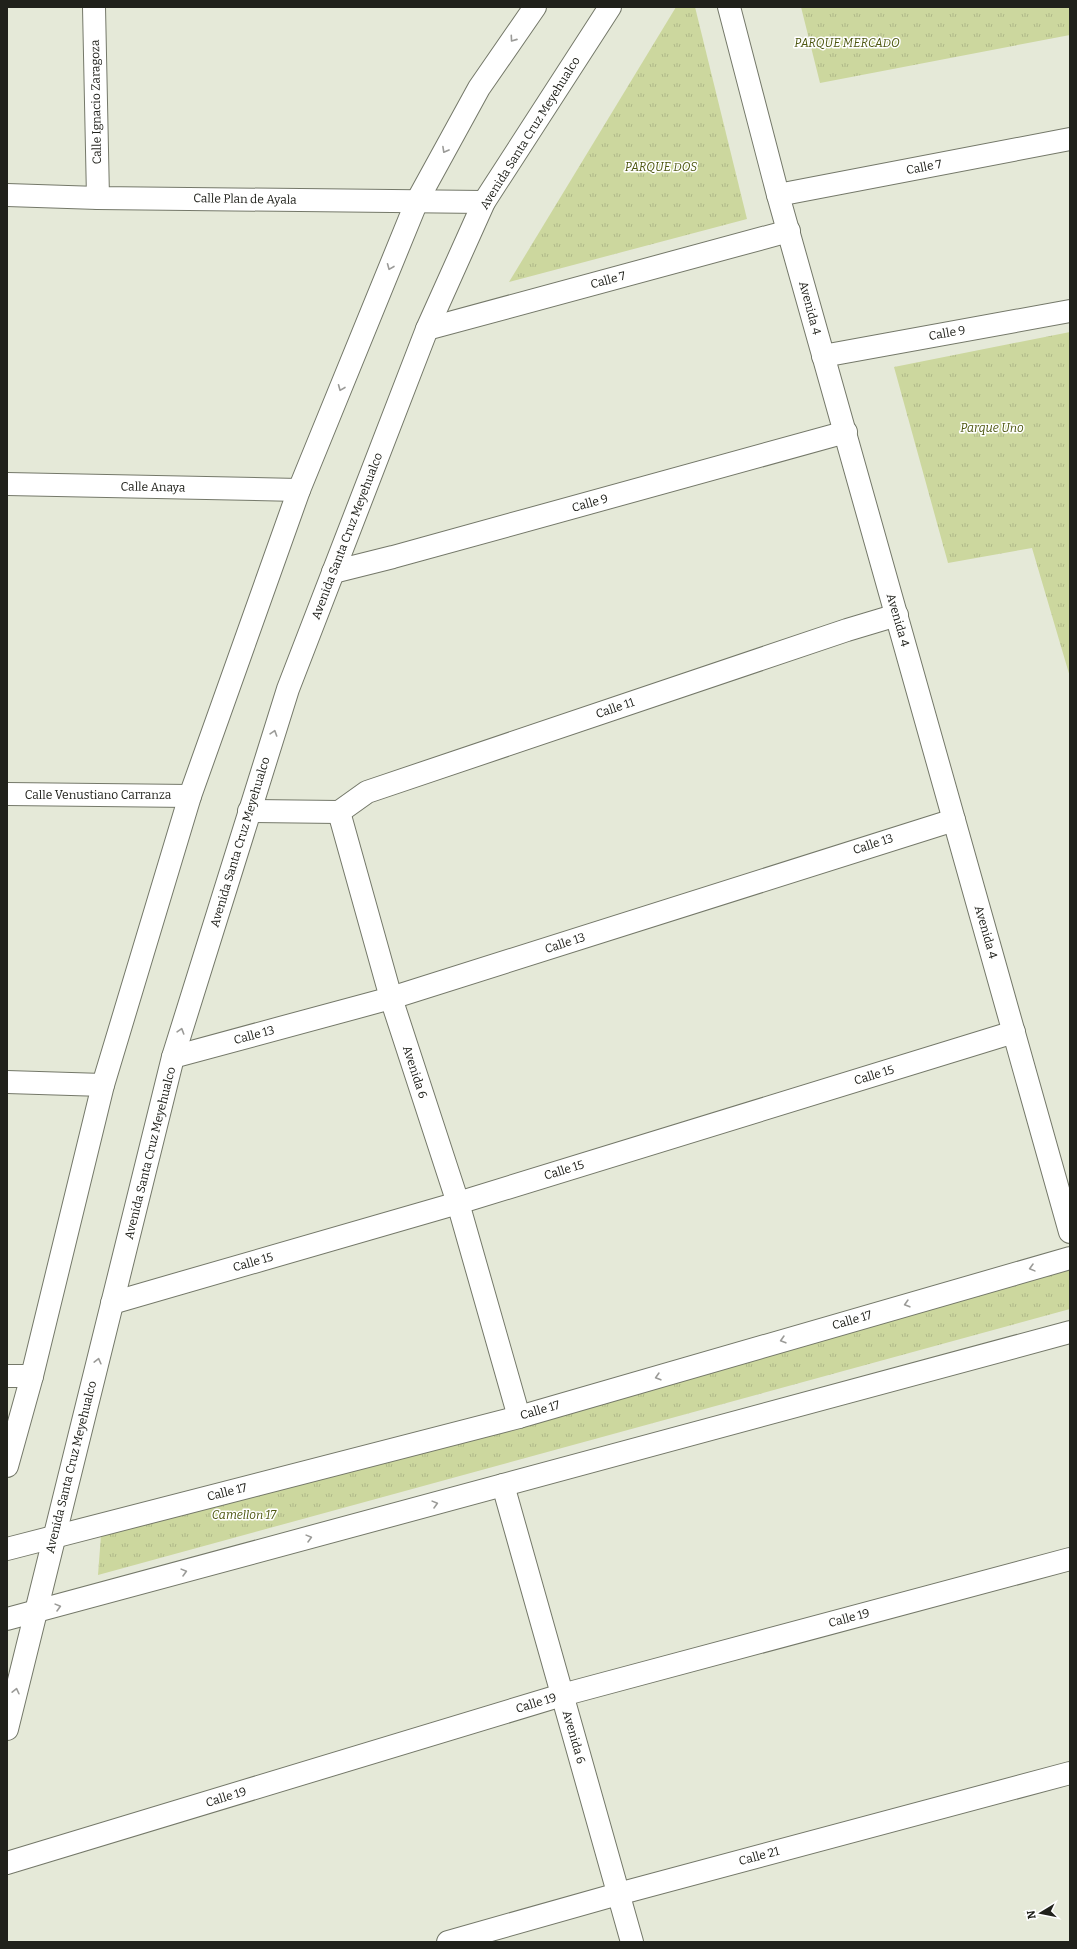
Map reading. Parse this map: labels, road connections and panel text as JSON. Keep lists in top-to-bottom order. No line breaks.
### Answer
{"streets":{"street":["Calle Ignacio Zaragoza","Avenida Santa Cruz Meyehualco","Calle 7","Calle Plan de Ayala","Avenida 4","Calle 9","Calle Anaya","Calle 11","Calle Venustiano Carranza","Calle 13","Avenida 6","Calle 15","Calle 17","Calle 19","Calle 21"]},"crossings":[["Calle Ignacio Zaragoza","Calle Plan de Ayala"],["Avenida Santa Cruz Meyehualco","Calle 7"],["Avenida Santa Cruz Meyehualco","Calle Plan de Ayala"],["Avenida Santa Cruz Meyehualco","Calle 9"],["Avenida Santa Cruz Meyehualco","Calle 13"],["Avenida Santa Cruz Meyehualco","Calle 15"],["Avenida Santa Cruz Meyehualco","Calle 17"],["Calle 7","Avenida 4"],["Avenida 4","Calle 9"],["Avenida 4","Calle 11"],["Avenida 4","Calle 13"],["Avenida 4","Calle 15"],["Calle 11","Avenida 6"],["Calle 13","Avenida 6"],["Avenida 6","Calle 15"],["Avenida 6","Calle 17"],["Avenida 6","Calle 19"],["Avenida 6","Calle 21"]],"parks":["PARQUE MERCADO","PARQUE DOS","Parque Uno","Camellon 17"],"north":"left"}
